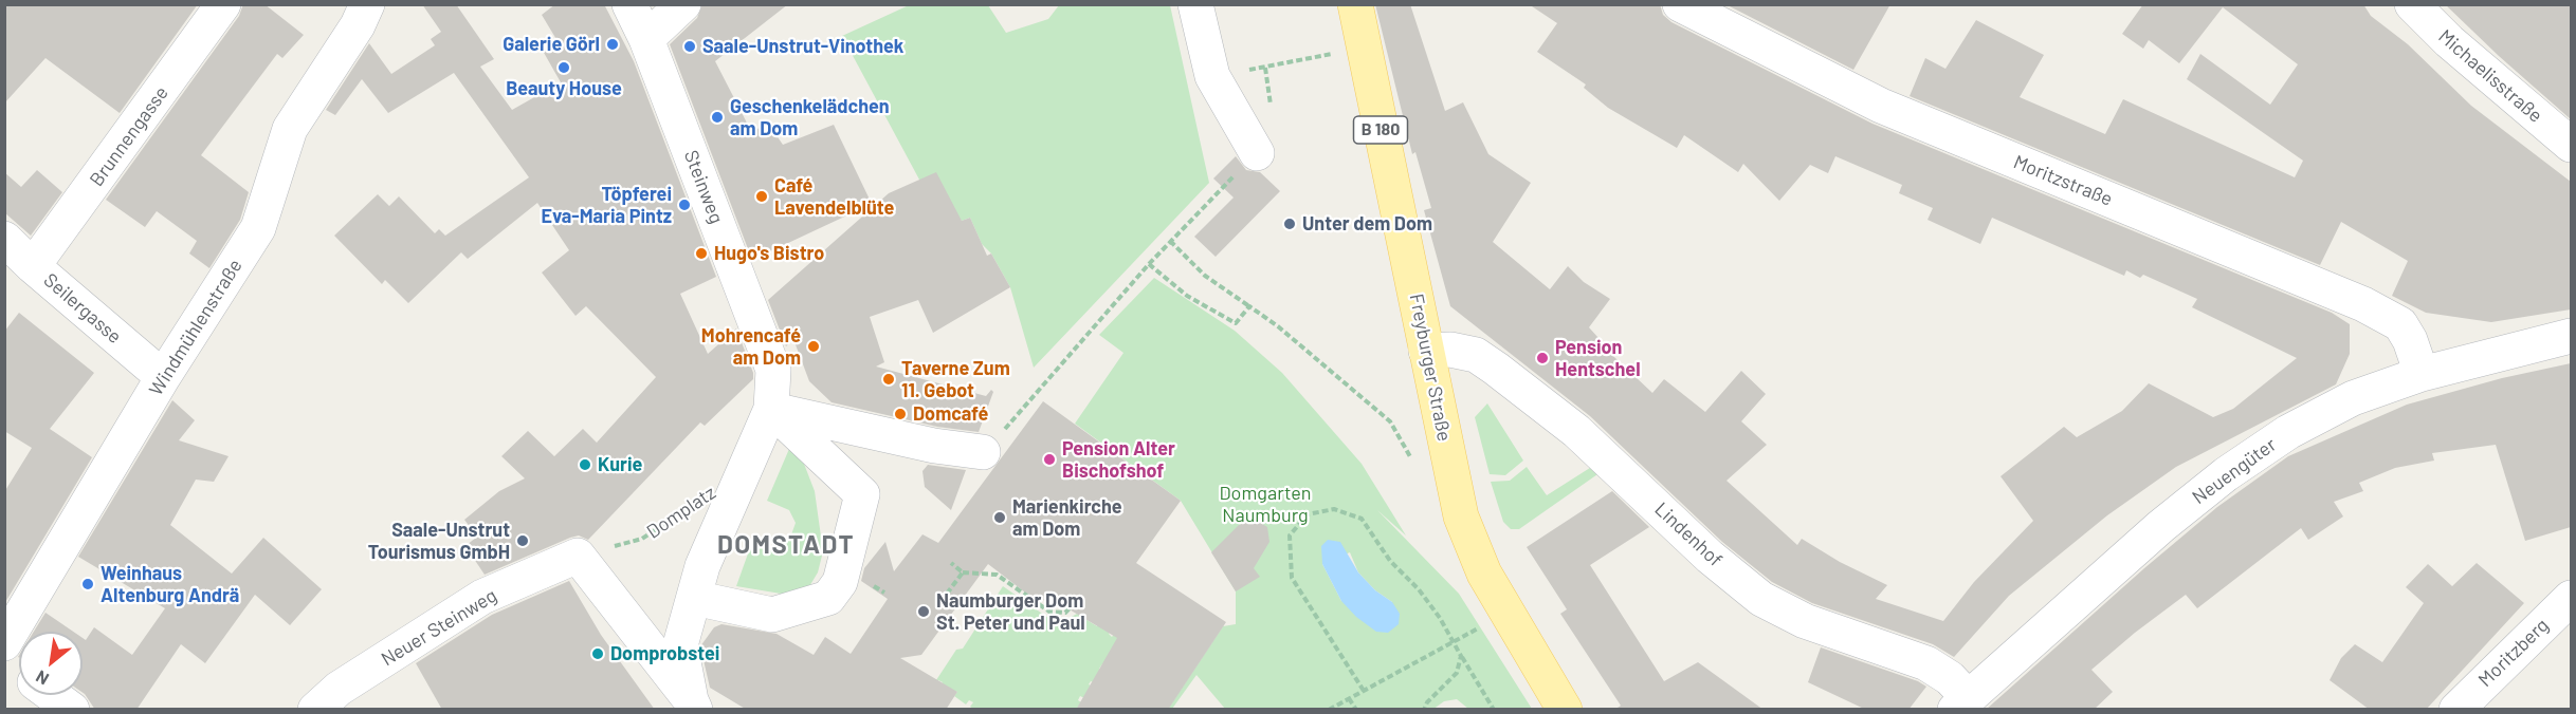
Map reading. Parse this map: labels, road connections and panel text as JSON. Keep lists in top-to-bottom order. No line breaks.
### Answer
{"streets":{"main road":["B 180","Freyburger Straße"],"street":["Michaelisstraße","Brunnengasse","Moritzstraße","Steinweg","Seilergasse","Windmühlenstraße","Neuengüter","Domplatz","Lindenhof","Neuer Steinweg","Moritzberg"]},"crossings":[["Brunnengasse","Seilergasse"],["Moritzstraße","Neuengüter"],["Steinweg","Domplatz"],["Seilergasse","Windmühlenstraße"],["Freyburger Straße","Lindenhof"],["Neuengüter","Lindenhof"],["Domplatz","Neuer Steinweg"]],"districts":["DOMSTADT"],"parks":["Domgarten Naumburg"],"places":["Galerie Görl","Saale-Unstrut-Vinothek","Beauty House","Geschenkelädchen am Dom","Café Lavendelblüte","Töpferei Eva-Maria Pintz","Unter dem Dom","Hugo's Bistro","Mohrencafé am Dom","Pension Hentschel","Taverne Zum 11. Gebot","Domcafé","Pension Alter Bischofshof","Kurie","Marienkirche am Dom","Saale-Unstrut Tourismus GmbH","Weinhaus Altenburg Andrä","Naumburger Dom St. Peter und Paul","Domprobstei"],"north":"bottom left"}
